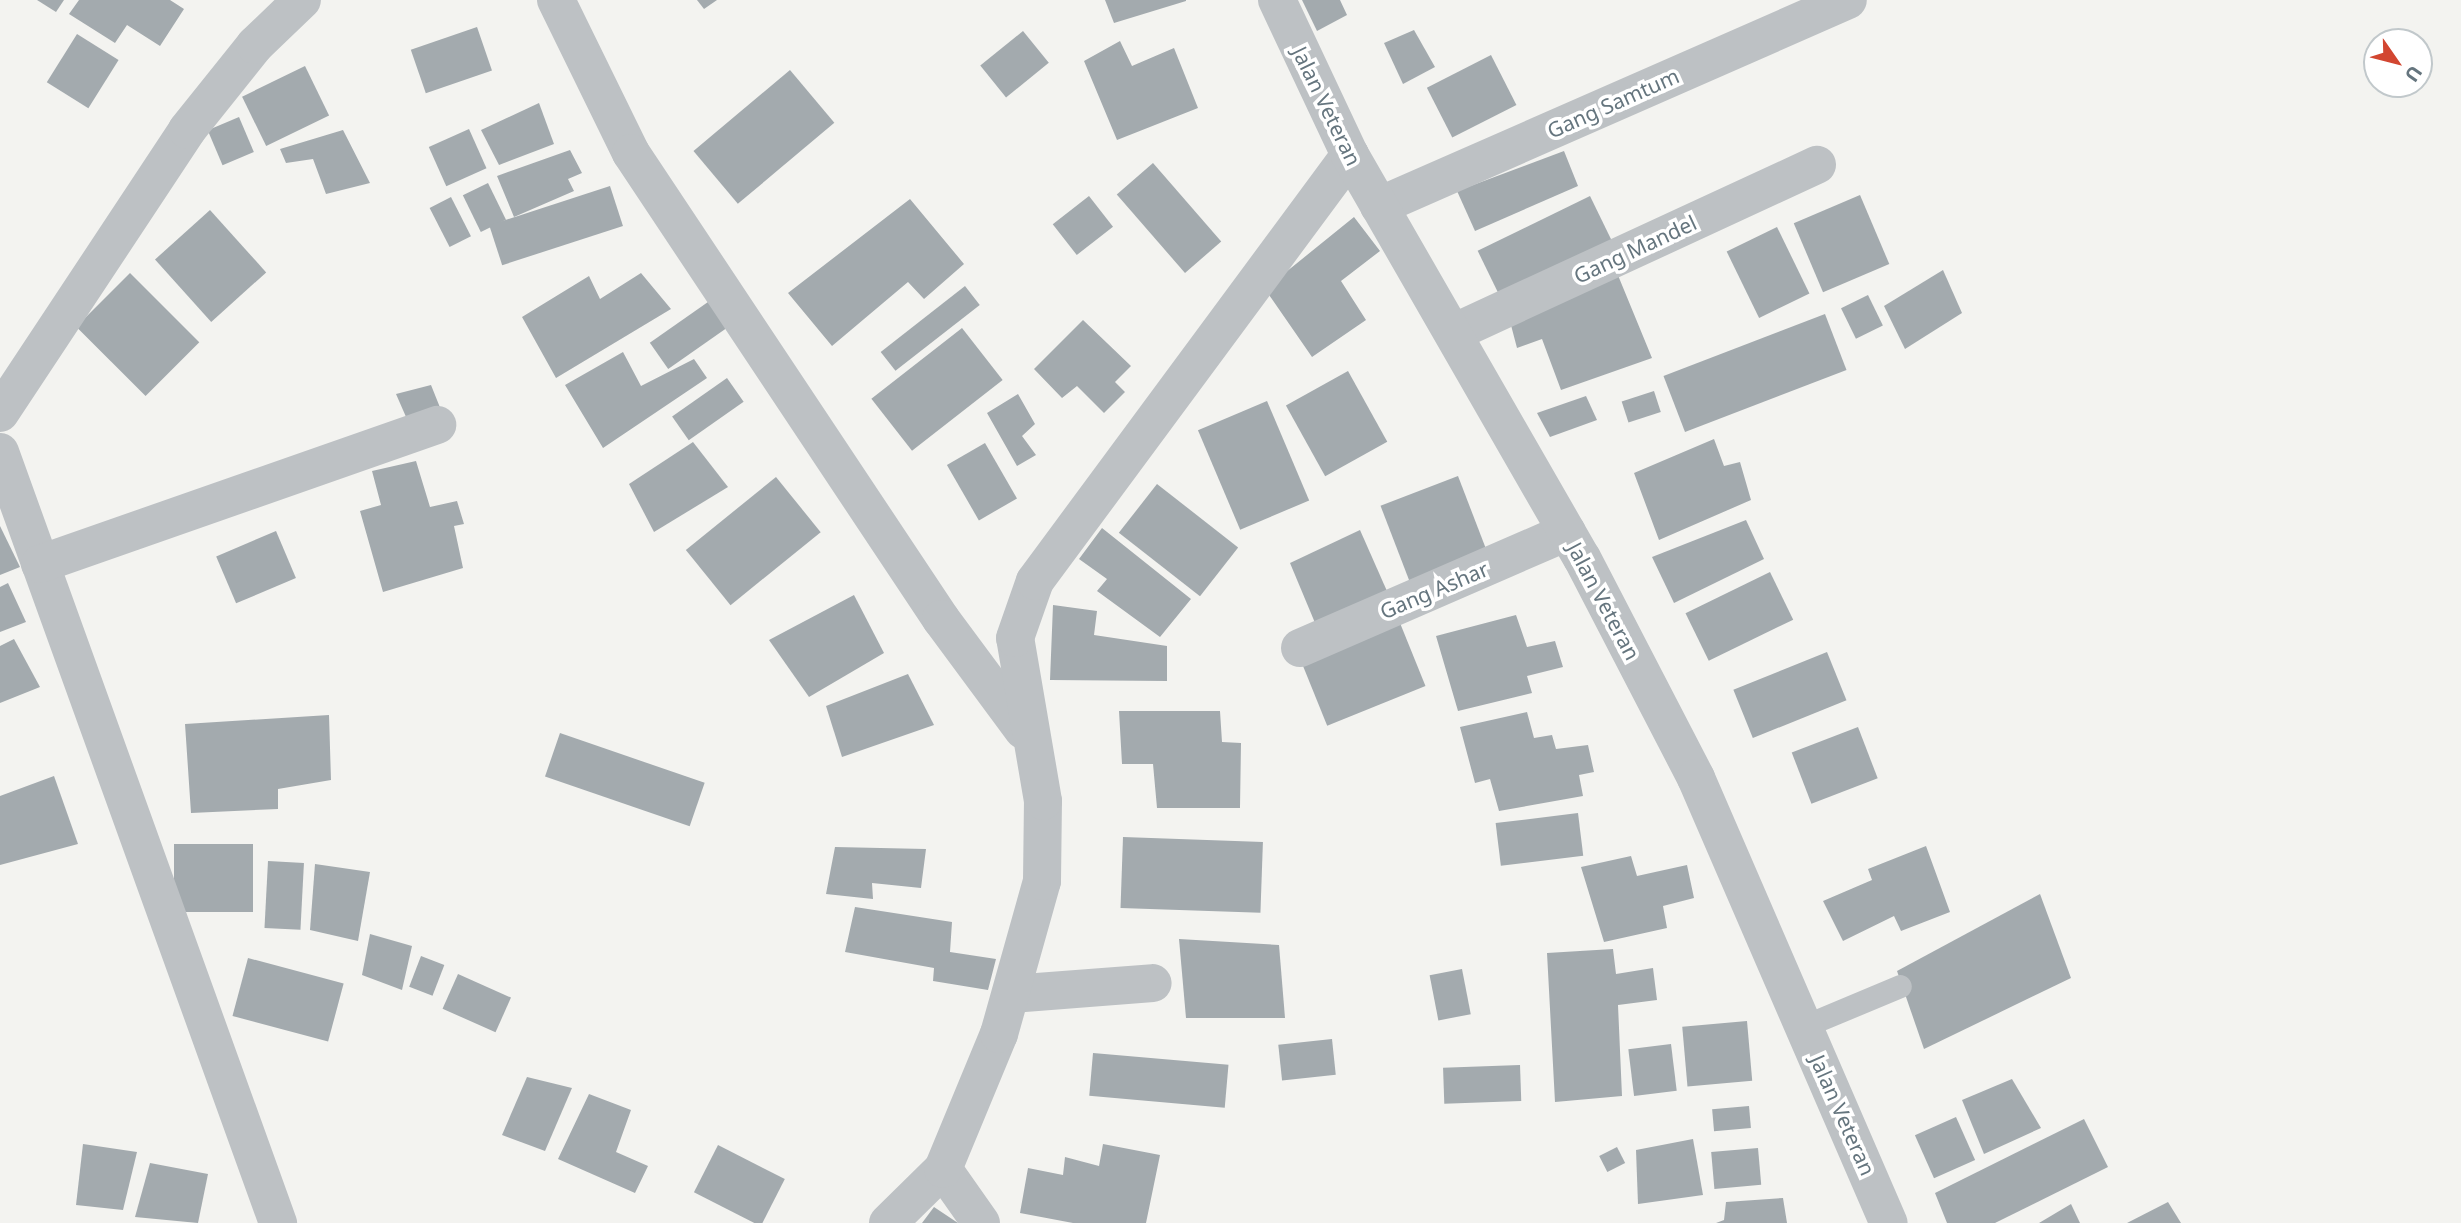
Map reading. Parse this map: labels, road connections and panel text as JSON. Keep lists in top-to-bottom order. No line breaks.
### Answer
{"streets":{"street":["Gang Samtum","Jalan Veteran","Gang Mandel","Gang Ashar"]},"crossings":[["Gang Samtum","Jalan Veteran"],["Jalan Veteran","Gang Mandel"],["Jalan Veteran","Gang Ashar"]],"north":"bottom right"}
